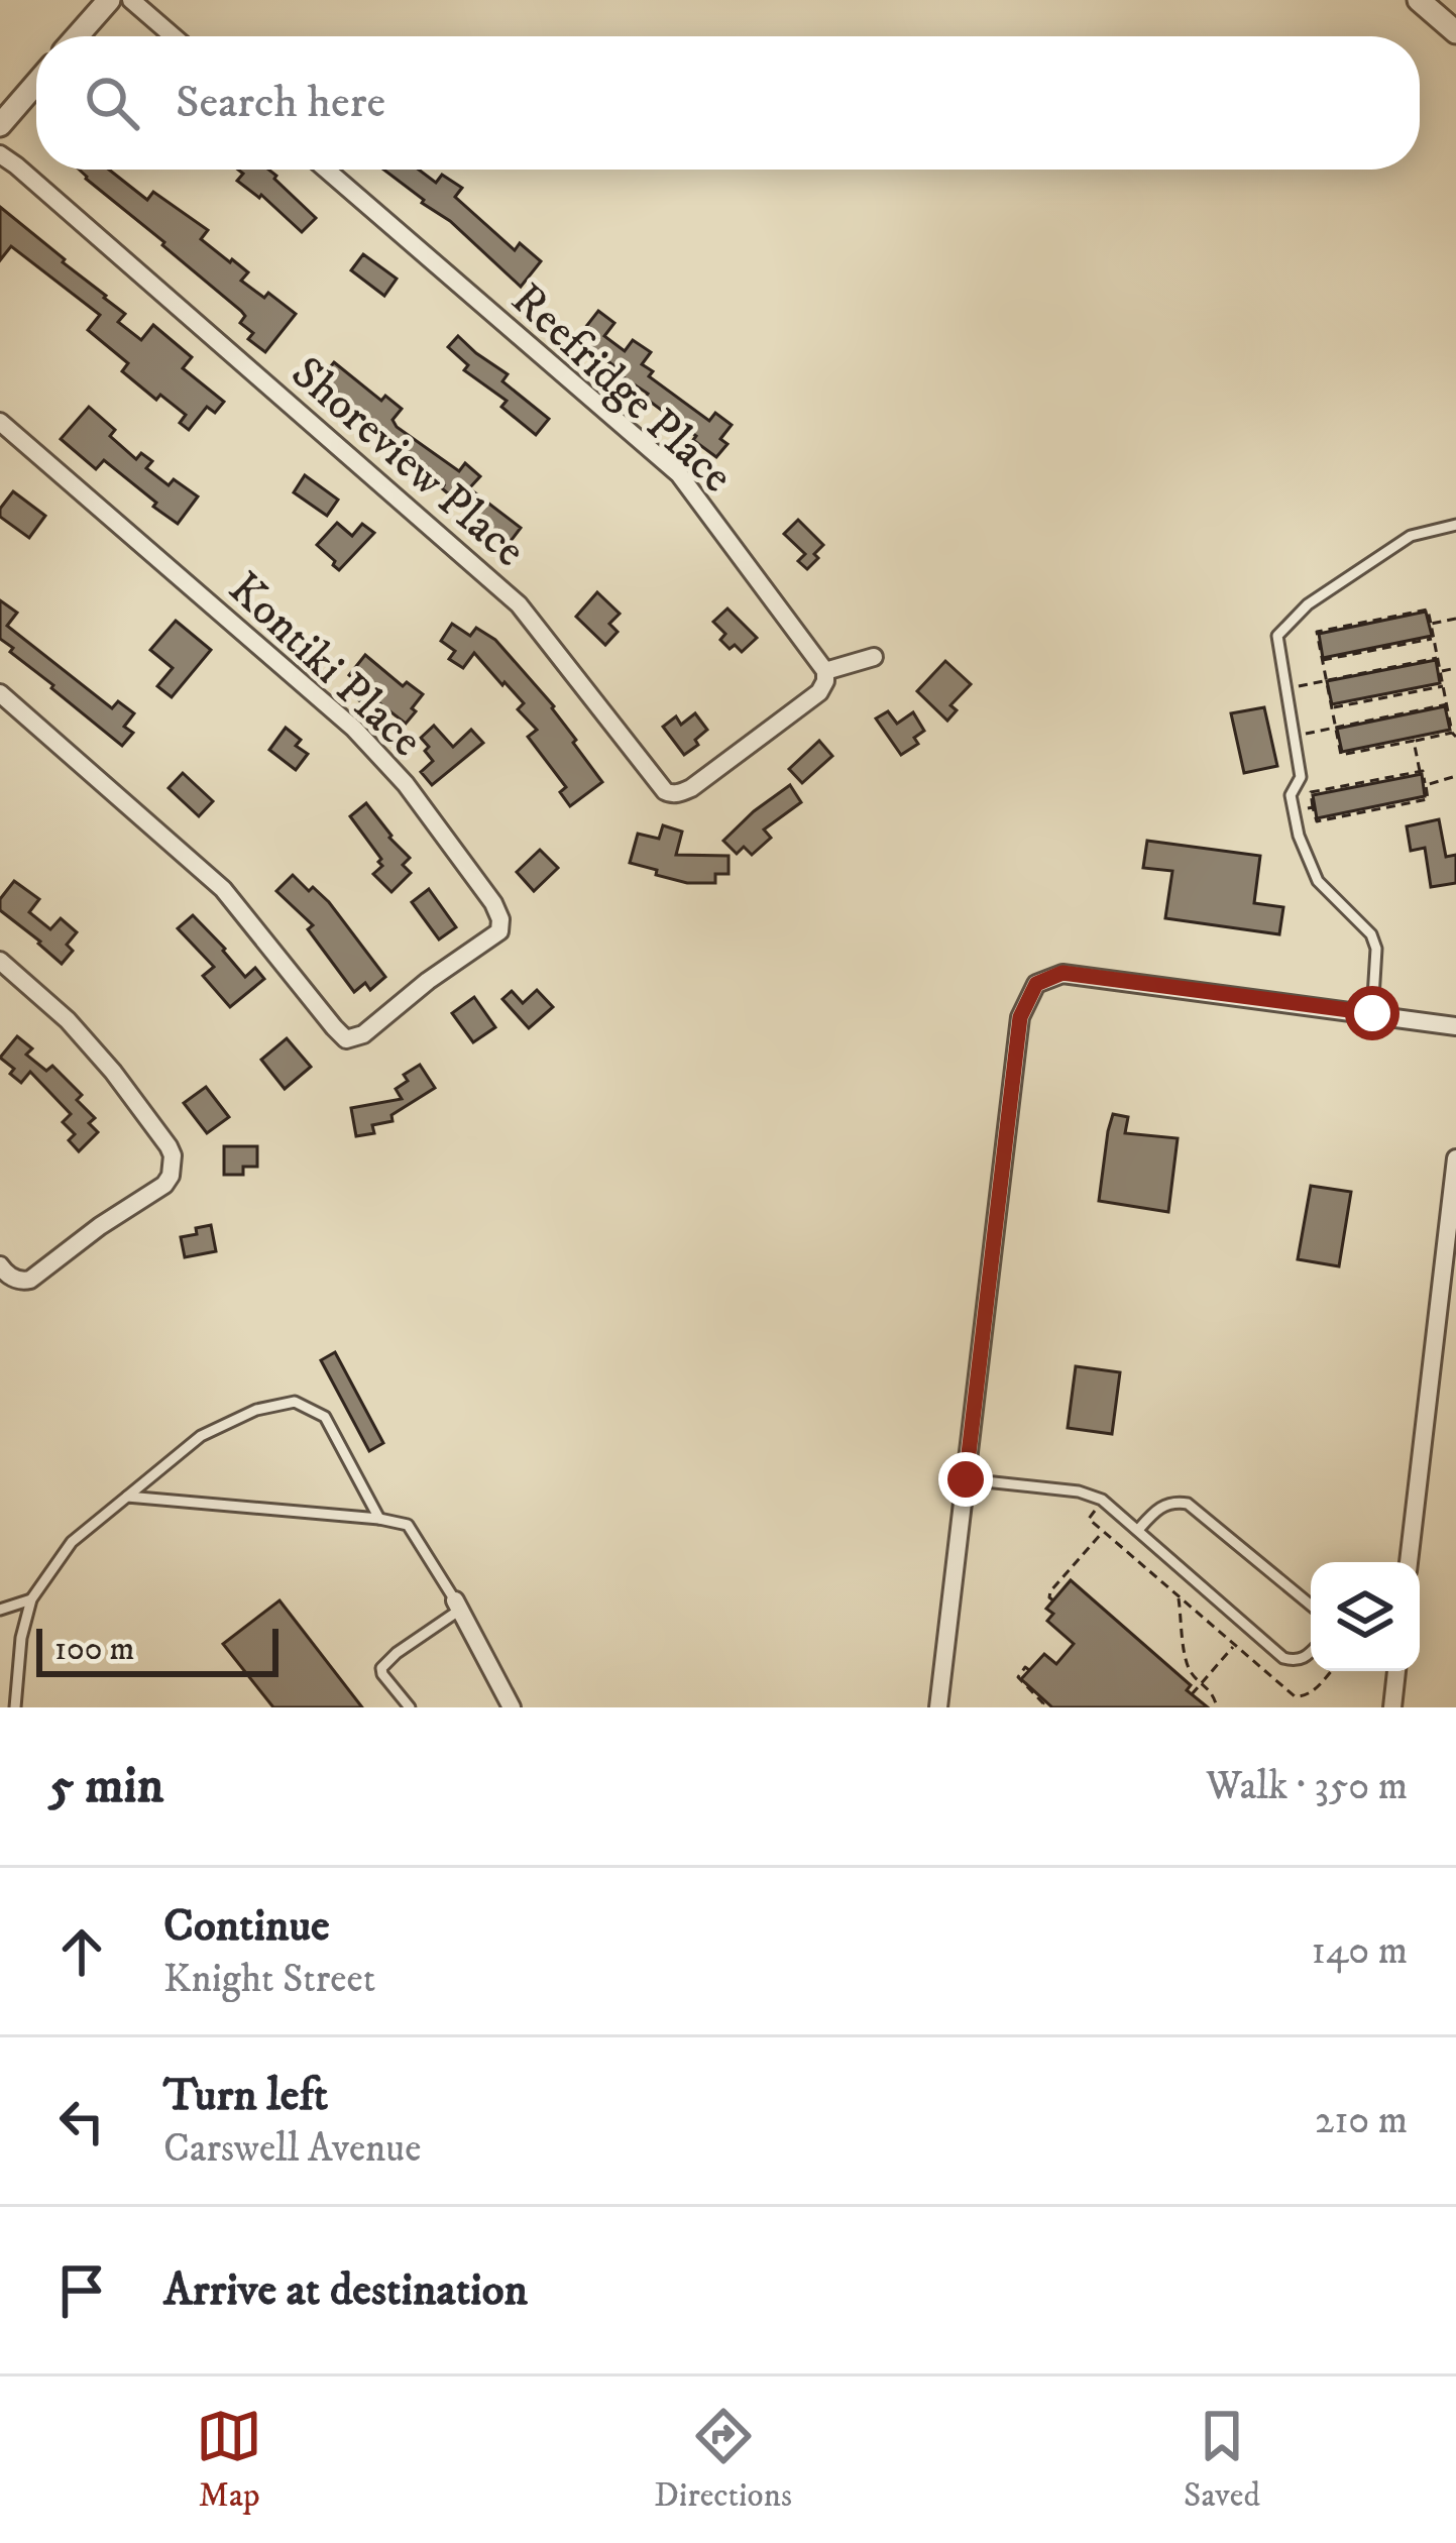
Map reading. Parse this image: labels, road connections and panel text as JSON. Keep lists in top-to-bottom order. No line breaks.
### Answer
{"streets":{"street":["Reefridge Place","Shoreview Place","Kontiki Place"]},"crossings":[["Reefridge Place","Shoreview Place"]],"scale_bar":"100 m","page":{"search":"Search here","scale":"100 m","heading":["5 min","Walk · 350 m"],"list":[["Continue","Knight Street","140 m"],["Turn left","Carswell Avenue","210 m"],"Arrive at destination"],"nav":["Map","Directions","Saved"]}}
